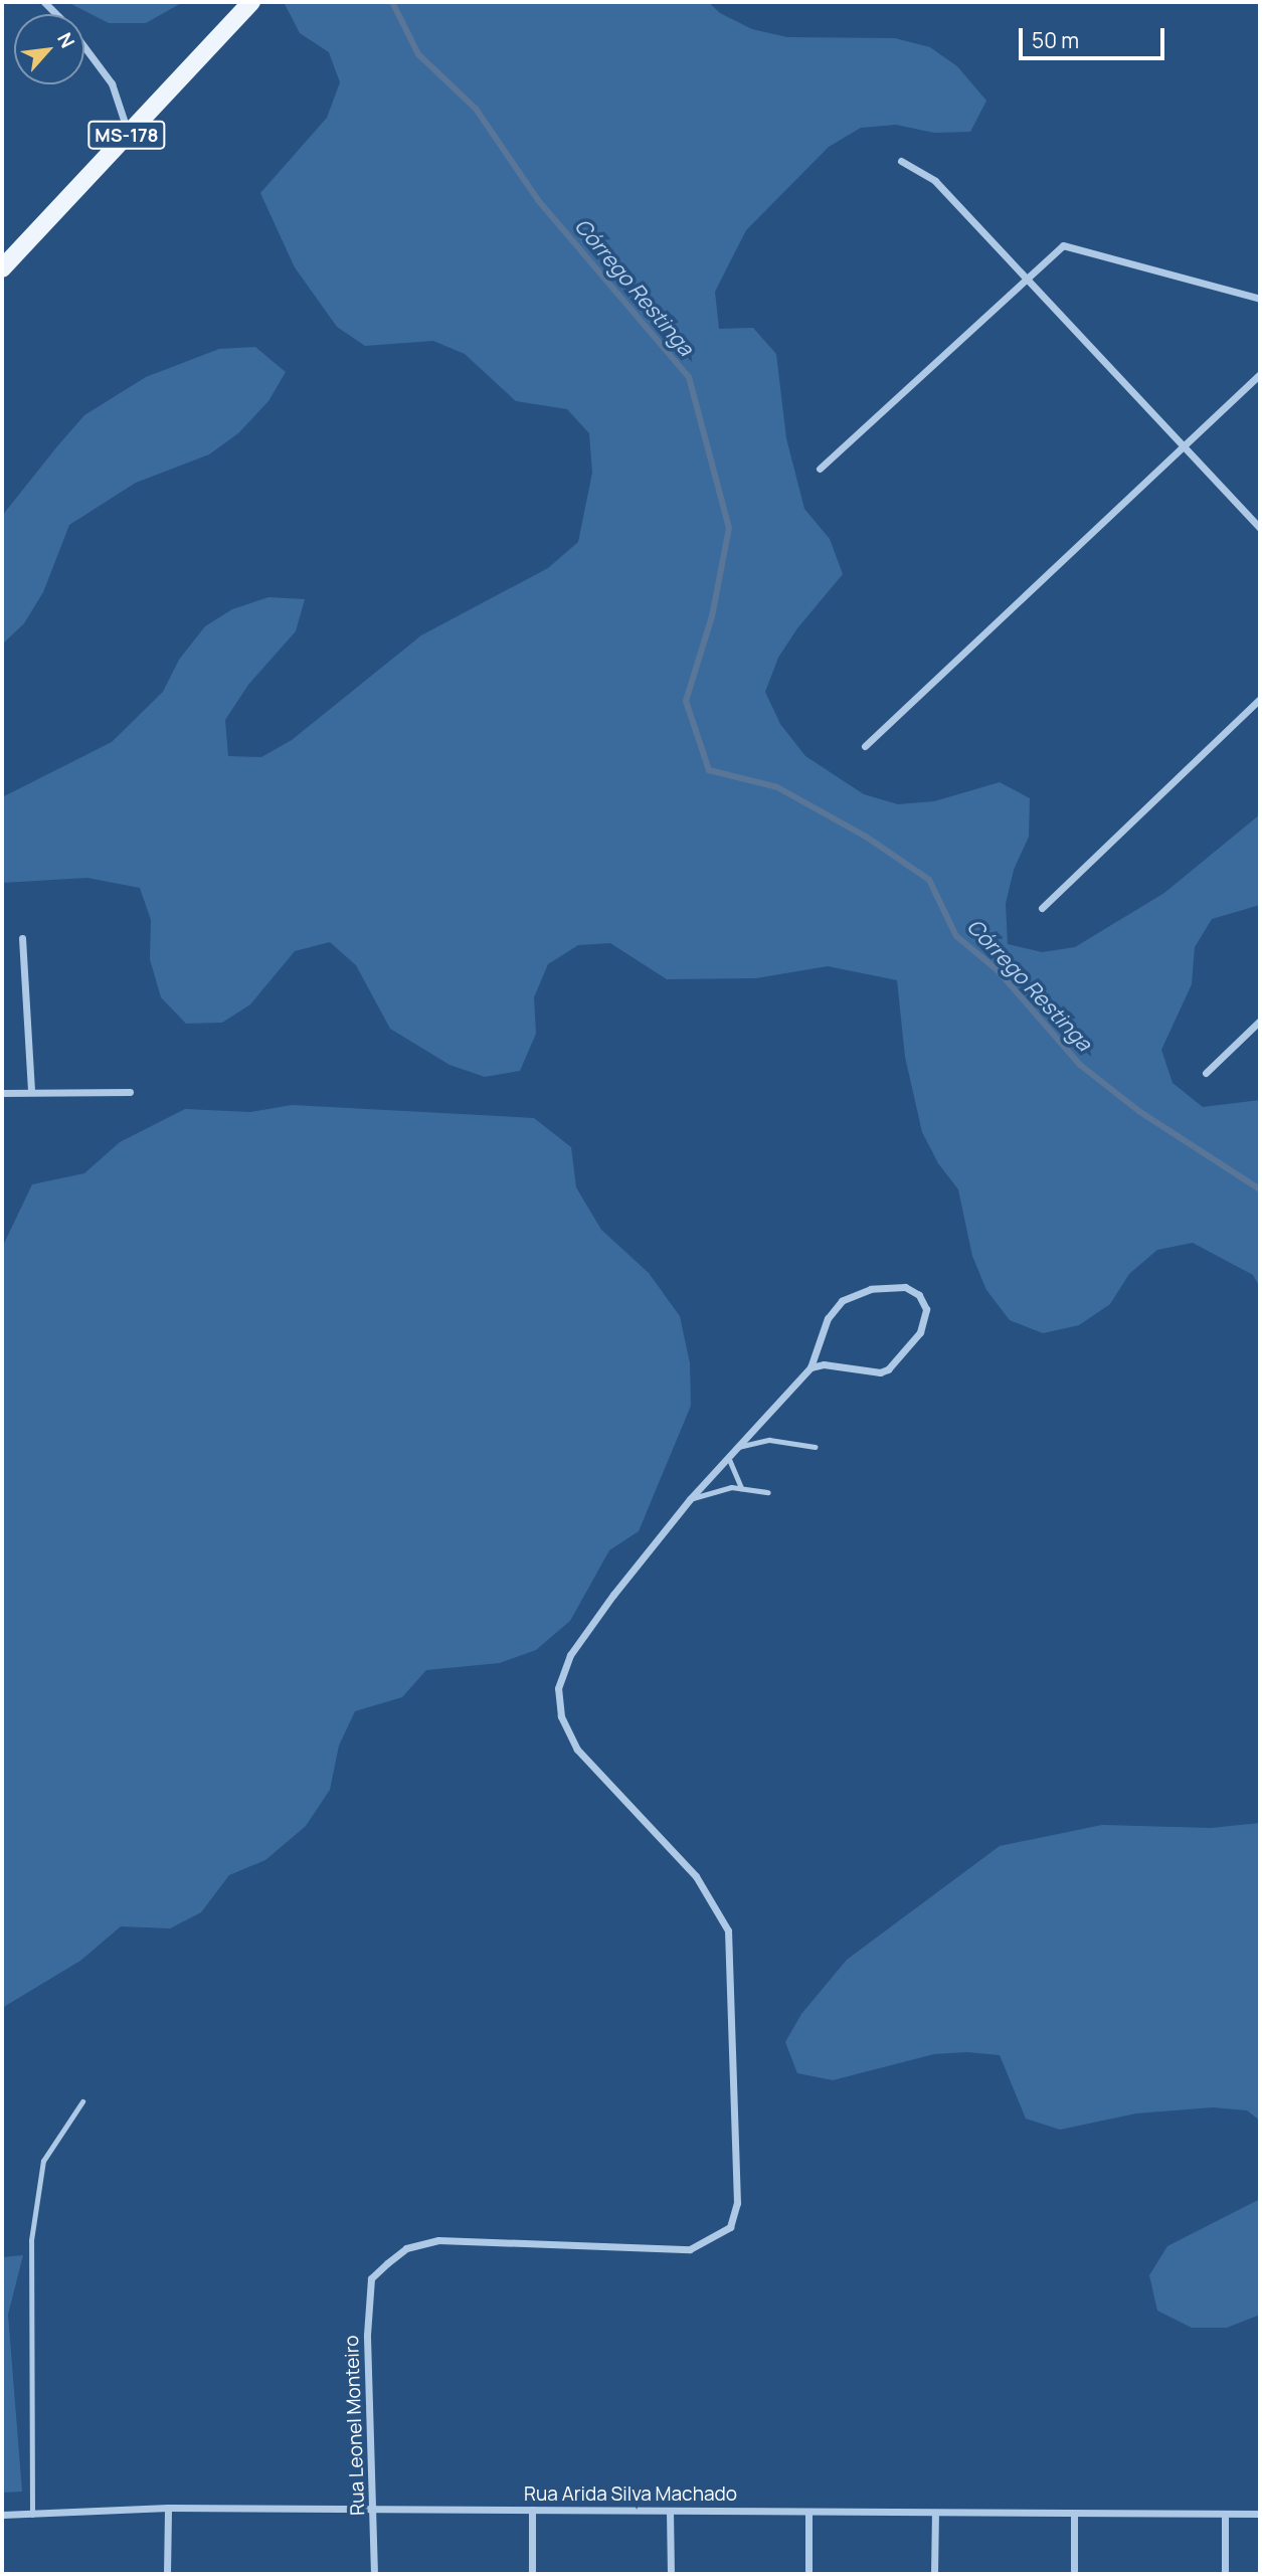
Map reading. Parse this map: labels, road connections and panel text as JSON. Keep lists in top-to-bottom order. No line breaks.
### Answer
{"streets":{"main road":["MS-178"],"street":["Rua Leonel Monteiro","Rua Arida Silva Machado"]},"crossings":[["Rua Leonel Monteiro","Rua Arida Silva Machado"]],"water":["Córrego Restinga"],"scale_bar":"50 m","north":"top right"}
